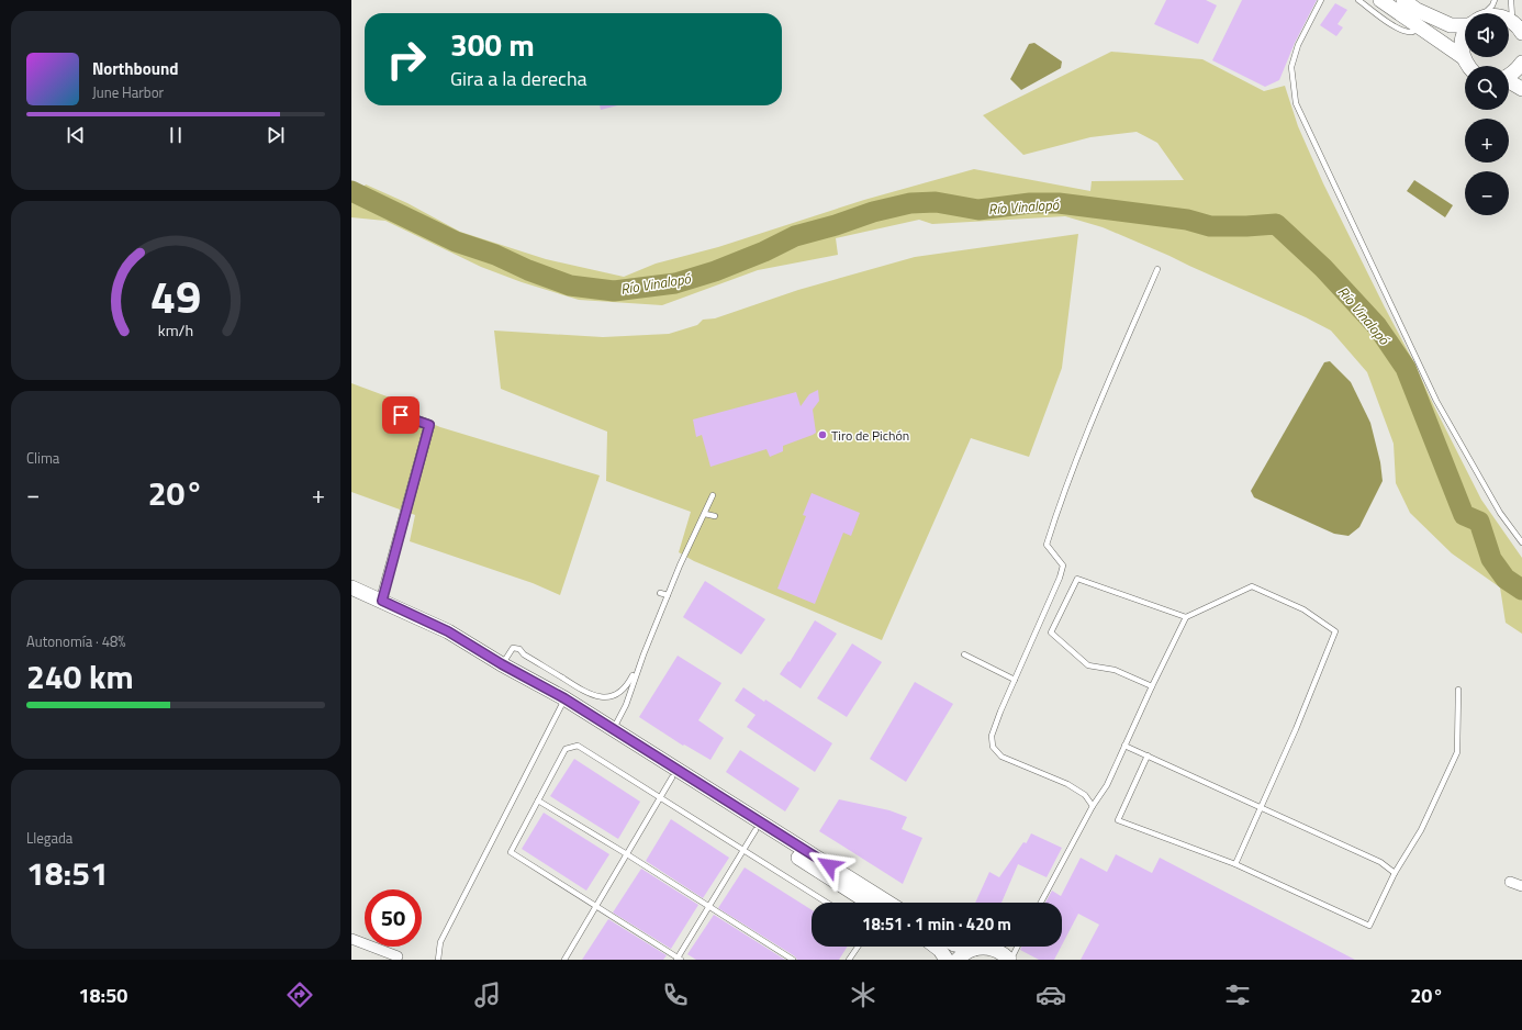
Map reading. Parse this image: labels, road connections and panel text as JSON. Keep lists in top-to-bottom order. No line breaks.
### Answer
{"water":["Río Vinalopó"],"places":["Tiro de Pichón"],"page":{"map_buttons":["+","−"],"turn":["300 m","Gira a la derecha"],"song":["Northbound","June Harbor"],"tile":["Clima",["Autonomía · 48%","240 km"],["Llegada","18:51"]],"heat":["−","20°","+"],"limit":"50","trip":"18:51 · 1 min · 420 m","tabs":["18:50","20°"],"gauge":["49","km/h"]}}
